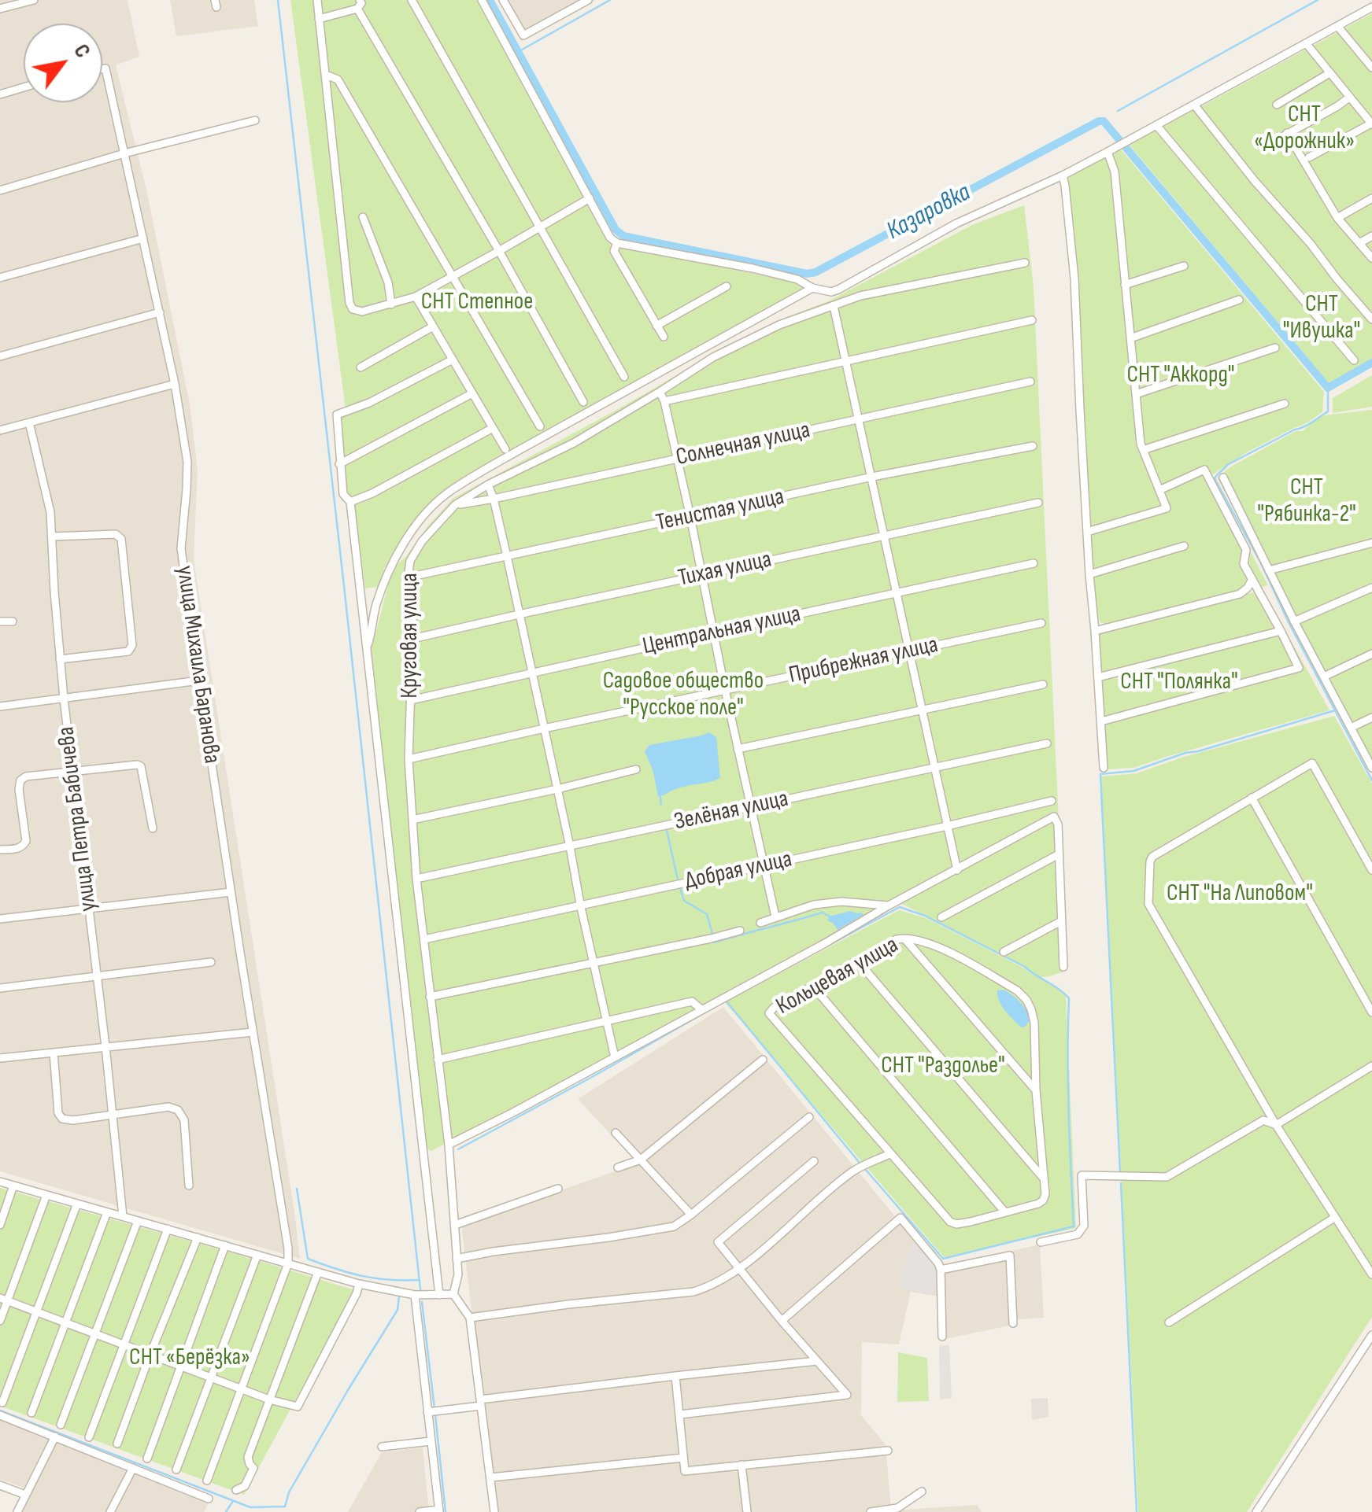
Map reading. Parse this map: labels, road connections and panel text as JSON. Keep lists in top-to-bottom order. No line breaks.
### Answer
{"streets":{"street":["Солнечная улица","Тенистая улица","Тихая улица","Центральная улица","Круговая улица","Прибрежная улица","улица Михаила Баранова","Зелёная улица","улица Петра Бабичева","Добрая улица","Кольцевая улица"]},"crossings":[["Солнечная улица","Круговая улица"],["Тенистая улица","Круговая улица"],["Тихая улица","Круговая улица"],["Центральная улица","Круговая улица"],["Круговая улица","Прибрежная улица"],["Круговая улица","Зелёная улица"],["Круговая улица","Добрая улица"]],"water":["Казаровка"],"parks":["СНТ «Дорожник»","СНТ Степное","СНТ \"Ивушка\"","СНТ \"Аккорд\"","СНТ \"Рябинка-2\"","Садовое общество \"Русское поле\"","СНТ \"Полянка\"","СНТ \"На Липовом\"","СНТ \"Раздолье\"","СНТ «Берёзка»"],"north":"top right"}
